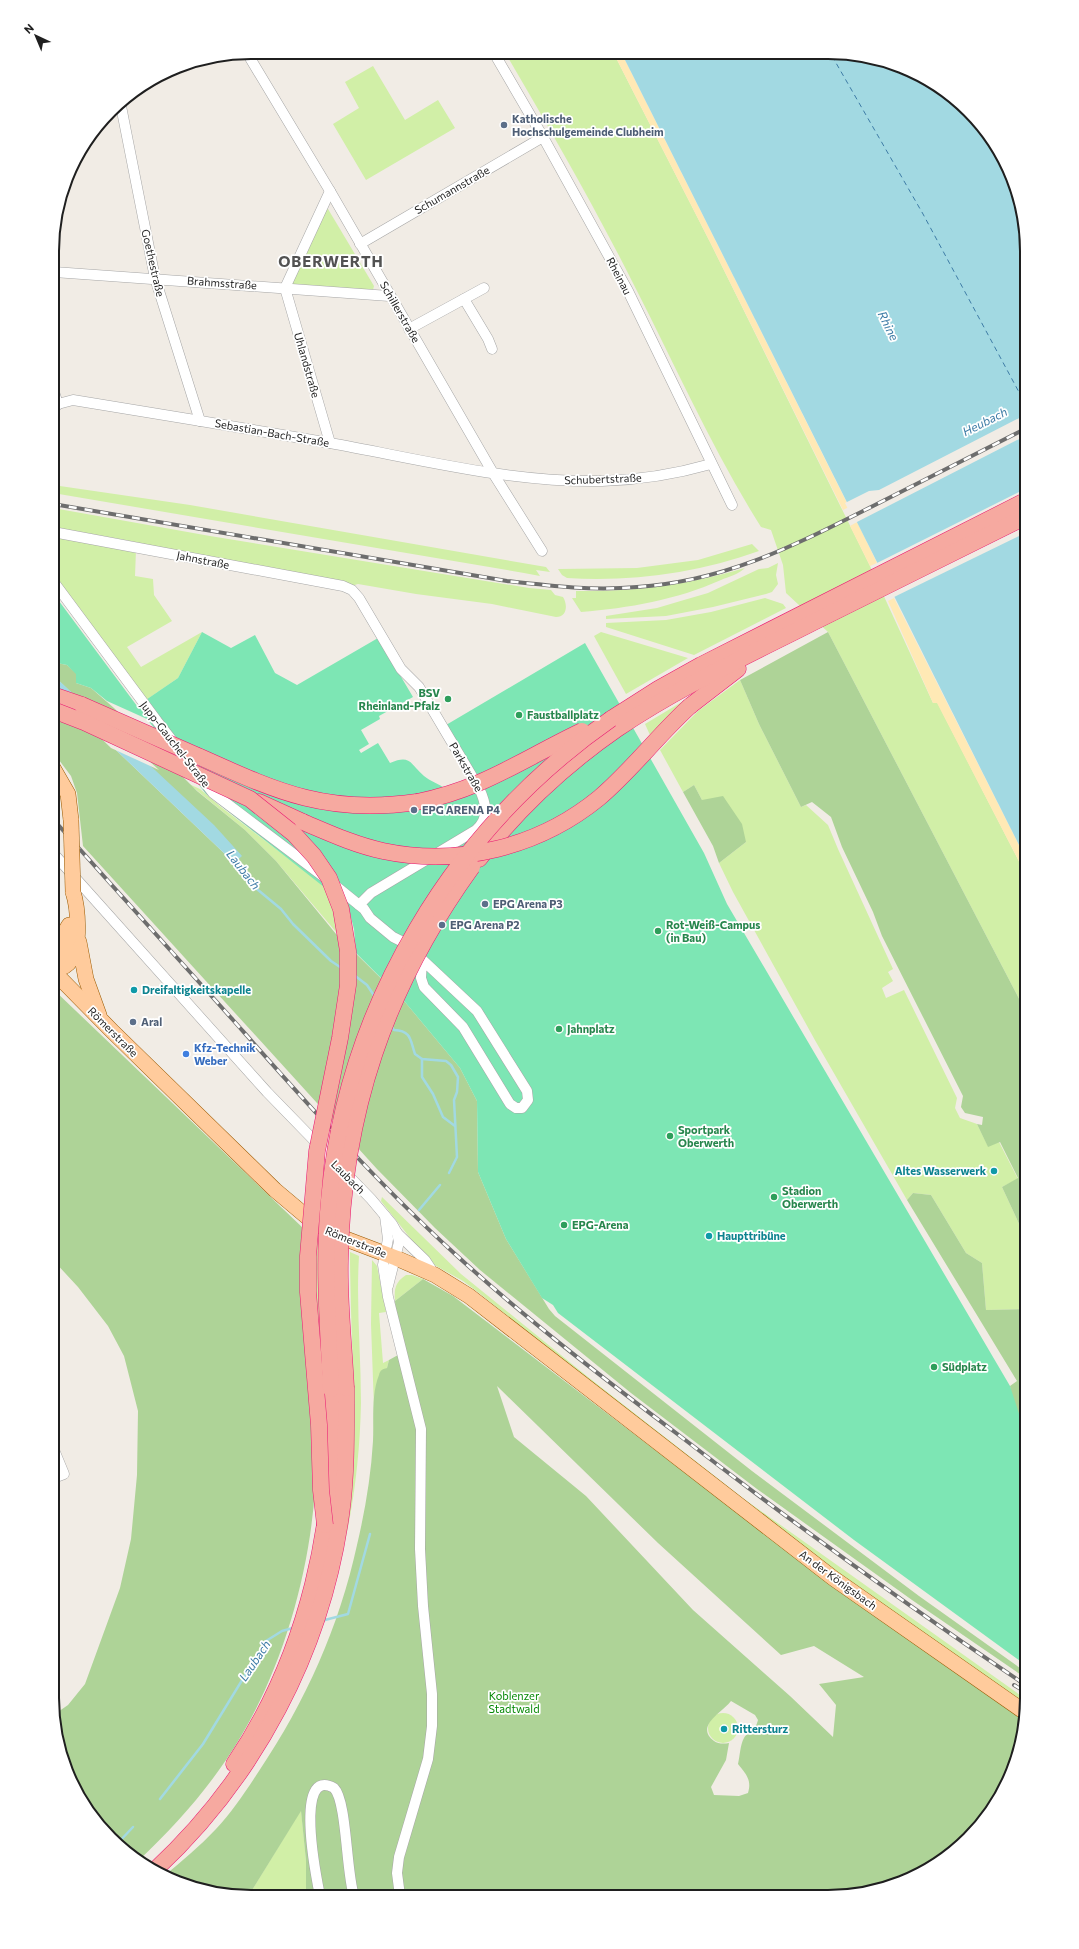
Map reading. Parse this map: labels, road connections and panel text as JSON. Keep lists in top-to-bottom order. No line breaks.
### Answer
{"streets":{"main road":["Römerstraße","An der Königsbach"],"street":["Schumannstraße","Goethestraße","Rheinau","Brahmsstraße","Schillerstraße","Uhlandstraße","Sebastian-Bach-Straße","Schubertstraße","Jahnstraße","Jupp-Gauchel-Straße","Parkstraße","Laubach"]},"crossings":[["Schumannstraße","Rheinau"],["Schumannstraße","Schillerstraße"],["Goethestraße","Brahmsstraße"],["Goethestraße","Sebastian-Bach-Straße"],["Rheinau","Schubertstraße"],["Brahmsstraße","Schillerstraße"],["Brahmsstraße","Uhlandstraße"],["Schillerstraße","Sebastian-Bach-Straße"],["Schillerstraße","Schubertstraße"],["Uhlandstraße","Sebastian-Bach-Straße"],["Sebastian-Bach-Straße","Schubertstraße"],["Jahnstraße","Parkstraße"],["Jupp-Gauchel-Straße","Parkstraße"],["Römerstraße","Laubach"],["Römerstraße","An der Königsbach"]],"districts":["OBERWERTH"],"water":["Rhine","Heubach","Laubach"],"parks":["Koblenzer Stadtwald"],"places":["Katholische Hochschulgemeinde Clubheim","BSV Rheinland-Pfalz","Faustballplatz","EPG ARENA P4","EPG Arena P3","EPG Arena P2","Rot-Weiß-Campus (in Bau)","Dreifaltigkeitskapelle","Aral","Jahnplatz","Kfz-Technik Weber","Sportpark Oberwerth","Altes Wasserwerk","Stadion Oberwerth","EPG-Arena","Haupttribüne","Südplatz","Rittersturz"],"north":"top left"}
